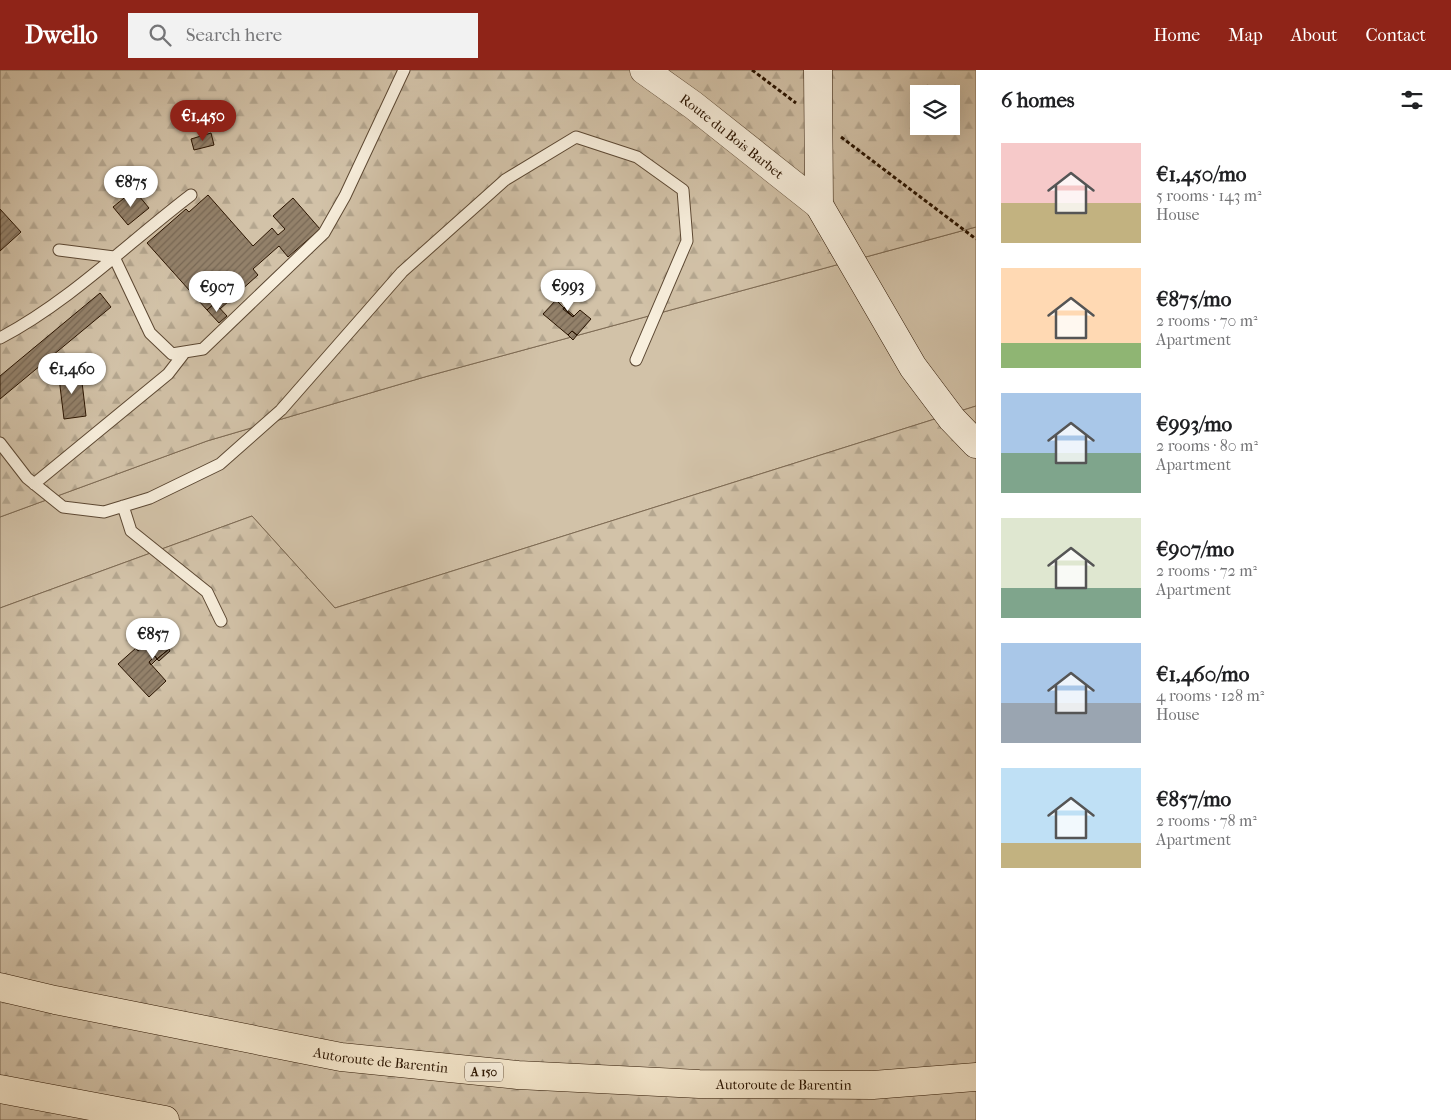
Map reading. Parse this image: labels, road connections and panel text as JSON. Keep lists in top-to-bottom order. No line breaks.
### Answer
{"streets":{"highway":["Autoroute de Barentin","A 150"],"main road":["Route du Bois Barbet"]},"page":{"header":"Dwello","search":"Search here","nav":["Home","Map","About","Contact"],"heading":"6 homes","price":["€1,450","€875","€993","€907","€1,460","€857"],"list":[{"name":"€1,450/mo","note":"5 rooms · 143 m² · House"},{"name":"€875/mo","note":"2 rooms · 70 m² · Apartment"},{"name":"€993/mo","note":"2 rooms · 80 m² · Apartment"},{"name":"€907/mo","note":"2 rooms · 72 m² · Apartment"},{"name":"€1,460/mo","note":"4 rooms · 128 m² · House"},{"name":"€857/mo","note":"2 rooms · 78 m² · Apartment"}]}}
